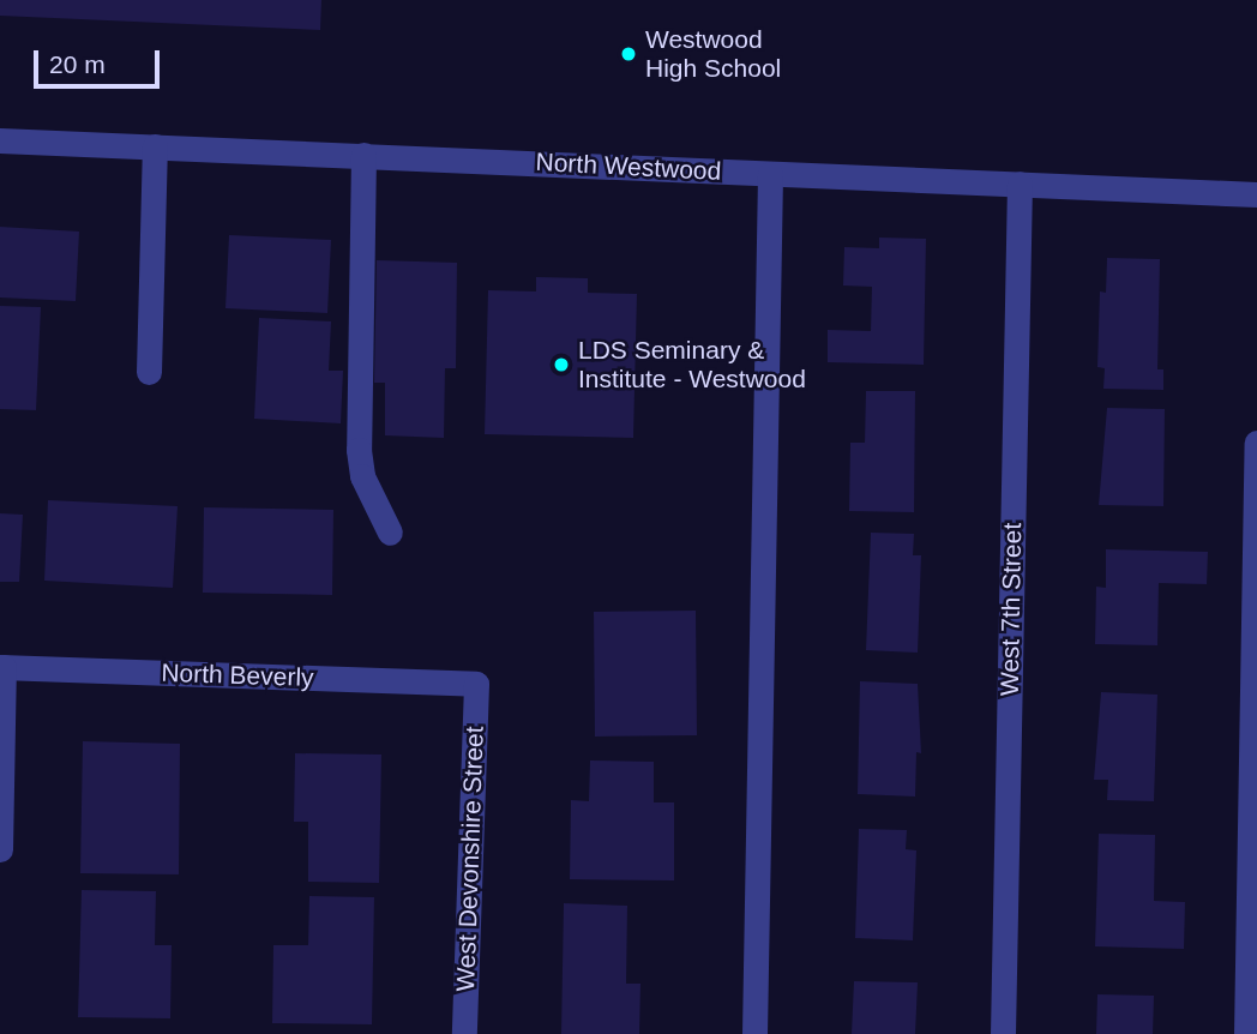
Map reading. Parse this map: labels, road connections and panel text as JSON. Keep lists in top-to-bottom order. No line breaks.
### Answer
{"streets":{"street":["North Westwood","West 7th Street","North Beverly","West Devonshire Street"]},"crossings":[["North Westwood","West 7th Street"],["North Beverly","West Devonshire Street"]],"places":["Westwood High School","LDS Seminary & Institute - Westwood"],"scale_bar":"20 m"}
